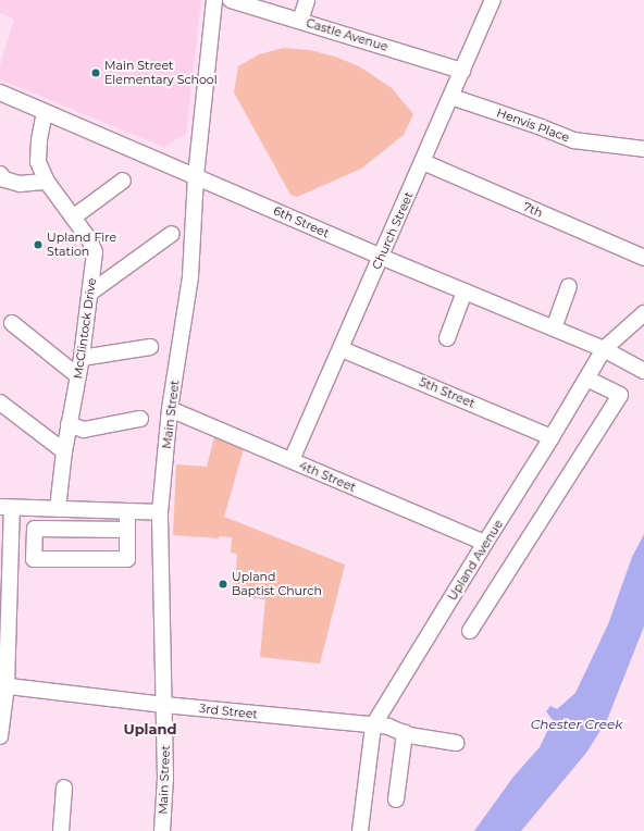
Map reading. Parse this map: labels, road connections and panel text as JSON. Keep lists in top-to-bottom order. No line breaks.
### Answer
{"streets":{"street":["Castle Avenue","Henvis Place","7th","6th Street","Church Street","McClintock Drive","5th Street","Main Street","4th Street","Upland Avenue","3rd Street"]},"crossings":[["Castle Avenue","Church Street"],["Henvis Place","Church Street"],["7th","Church Street"],["6th Street","Church Street"],["6th Street","McClintock Drive"],["6th Street","Main Street"],["6th Street","Upland Avenue"],["Church Street","5th Street"],["Church Street","4th Street"],["5th Street","Upland Avenue"],["Main Street","4th Street"],["Main Street","3rd Street"],["4th Street","Upland Avenue"],["Upland Avenue","3rd Street"]],"districts":["Upland"],"water":["Chester Creek"],"places":["Main Street Elementary School","Upland Fire Station","Upland Baptist Church"]}
